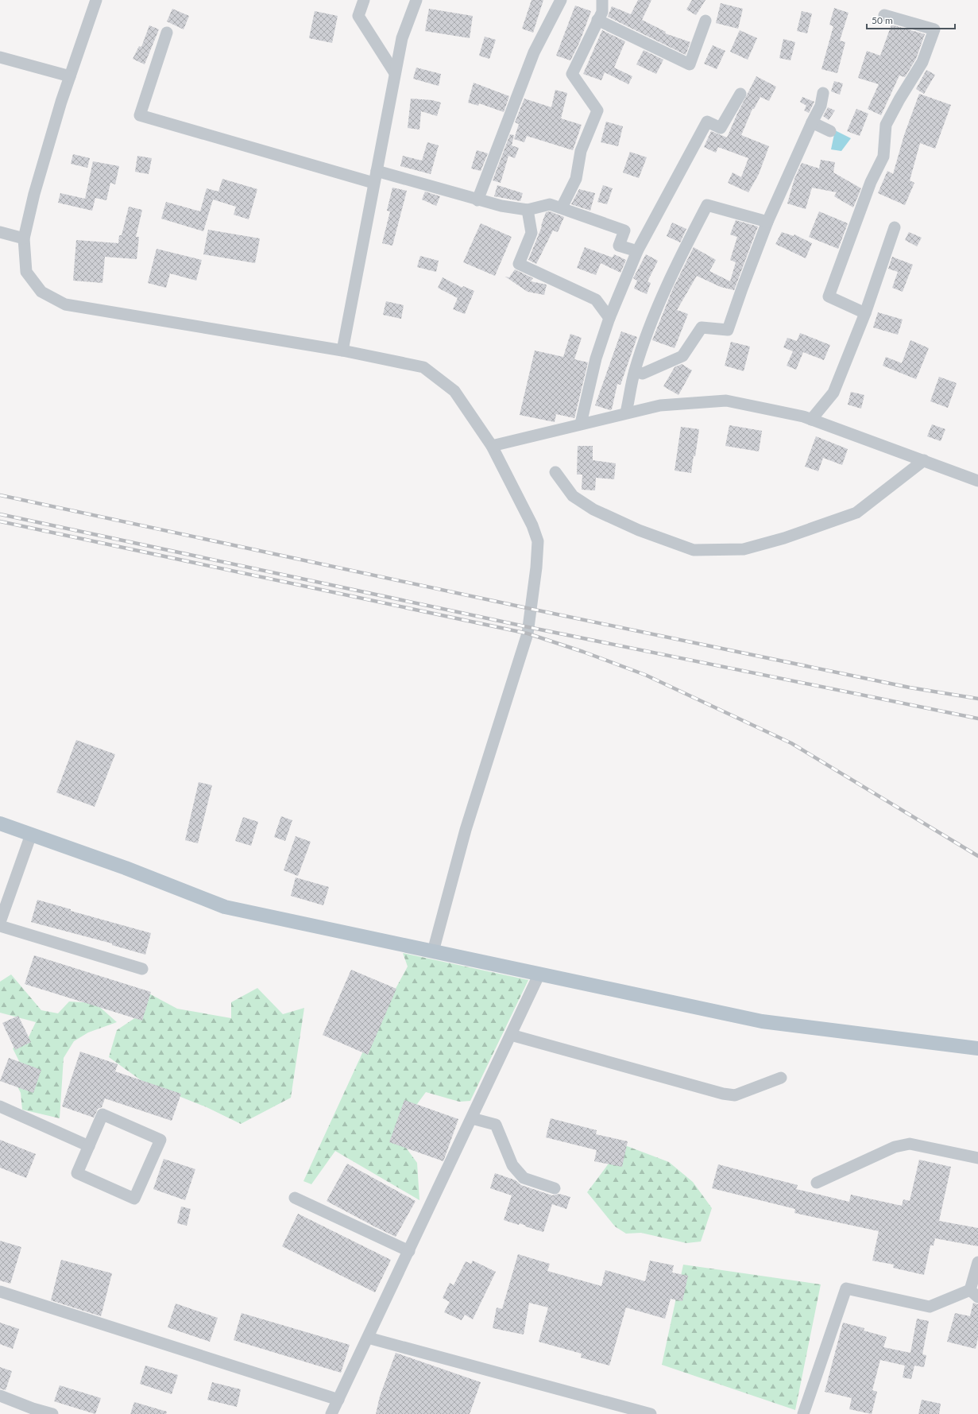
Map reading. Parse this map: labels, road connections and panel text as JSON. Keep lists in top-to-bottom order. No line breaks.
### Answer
{"scale_bar":"50 m"}
